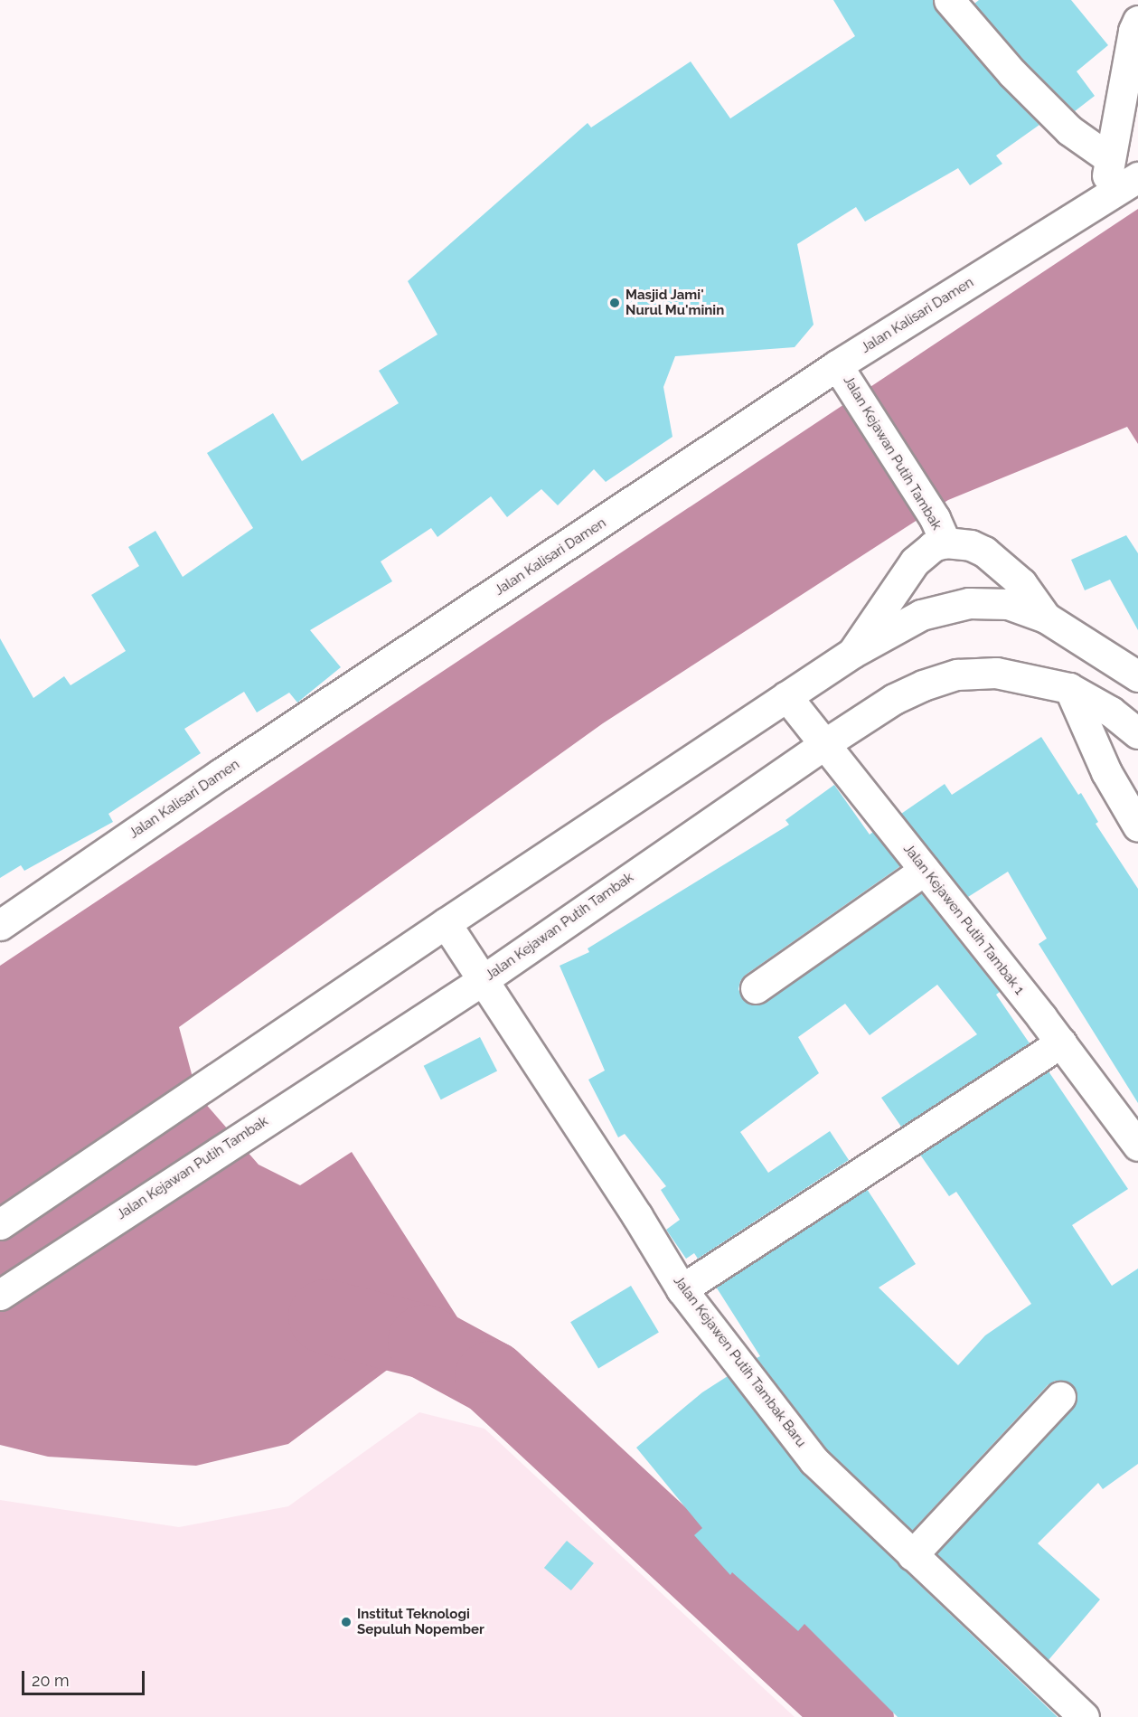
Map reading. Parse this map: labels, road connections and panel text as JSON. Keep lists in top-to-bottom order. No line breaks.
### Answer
{"streets":{"street":["Jalan Kalisari Damen","Jalan Kejawan Putih Tambak","Jalan Kejawen Putih Tambak 1","Jalan Kejawen Putih Tambak Baru"]},"crossings":[["Jalan Kalisari Damen","Jalan Kejawan Putih Tambak"],["Jalan Kejawan Putih Tambak","Jalan Kejawen Putih Tambak 1"],["Jalan Kejawan Putih Tambak","Jalan Kejawen Putih Tambak Baru"]],"places":["Masjid Jami' Nurul Mu'minin","Institut Teknologi Sepuluh Nopember"],"scale_bar":"20 m"}
